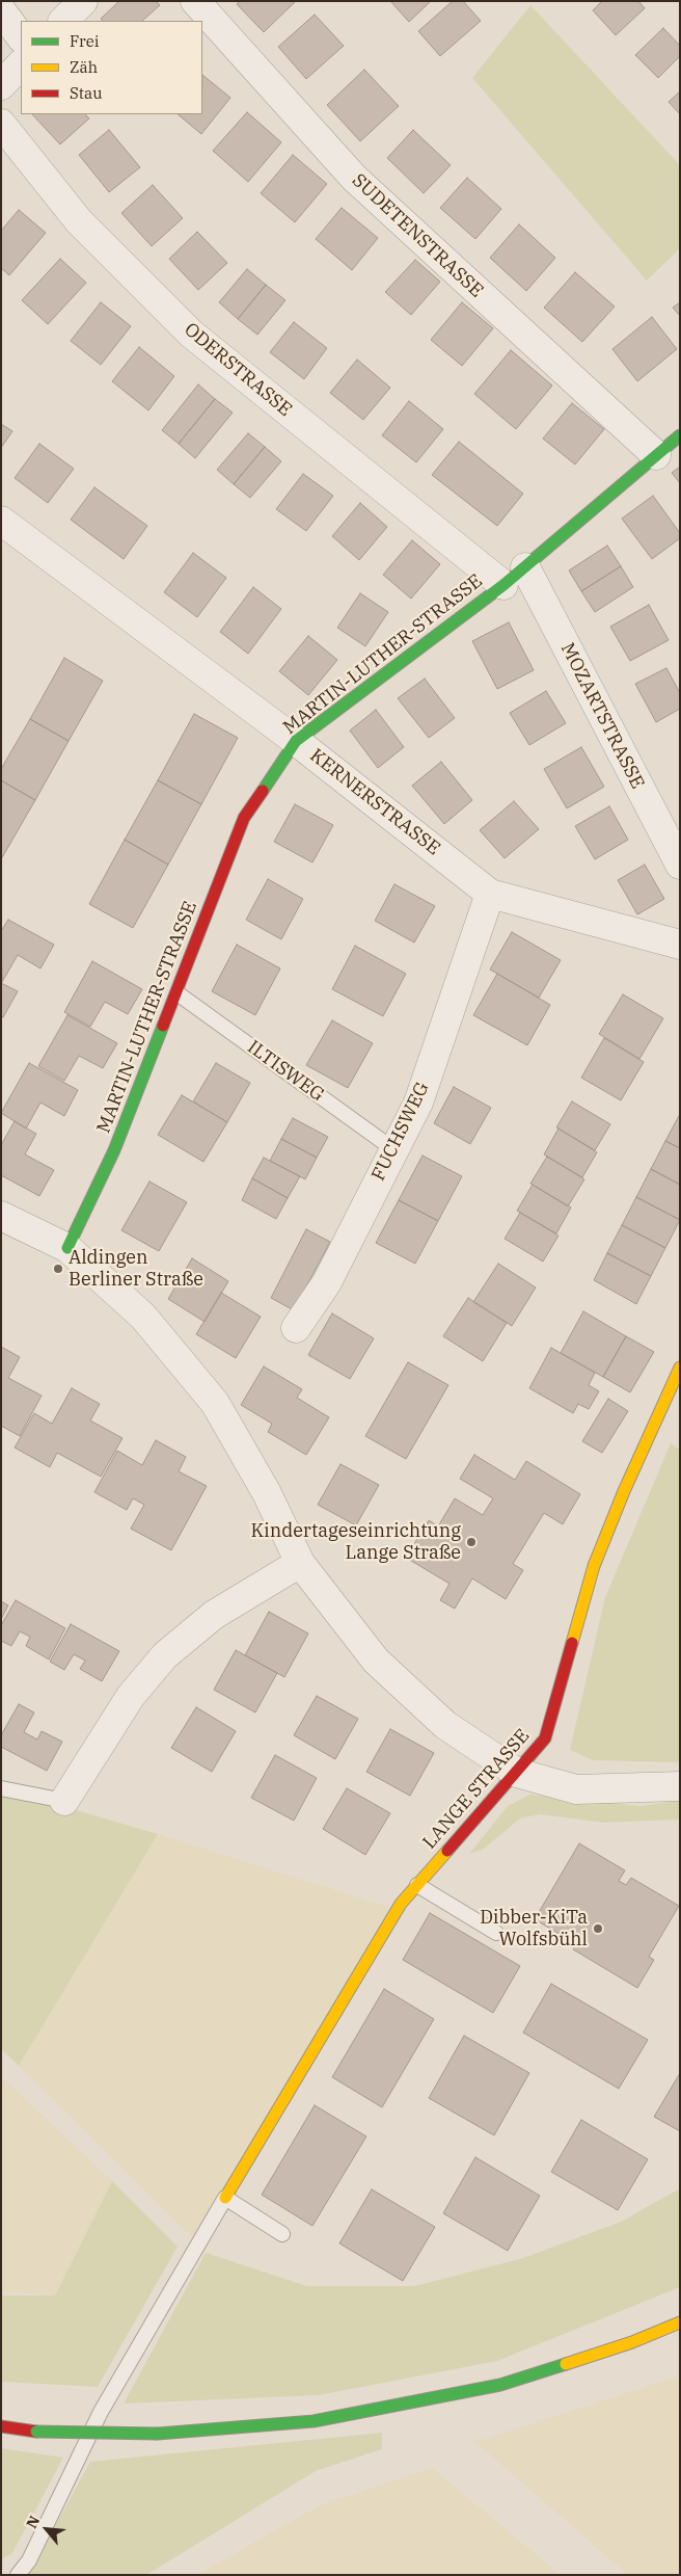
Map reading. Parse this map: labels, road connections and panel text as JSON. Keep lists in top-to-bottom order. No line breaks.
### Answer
{"streets":{"street":["SUDETENSTRASSE","ODERSTRASSE","MARTIN-LUTHER-STRASSE","MOZARTSTRASSE","KERNERSTRASSE","FUCHSWEG","LANGE STRASSE"],"lane":["ILTISWEG"]},"crossings":[["SUDETENSTRASSE","MARTIN-LUTHER-STRASSE"],["ODERSTRASSE","MARTIN-LUTHER-STRASSE"],["MARTIN-LUTHER-STRASSE","MOZARTSTRASSE"],["MARTIN-LUTHER-STRASSE","KERNERSTRASSE"],["MARTIN-LUTHER-STRASSE","ILTISWEG"],["KERNERSTRASSE","FUCHSWEG"],["ILTISWEG","FUCHSWEG"]],"places":["Aldingen Berliner Straße","Kindertageseinrichtung Lange Straße","Dibber-KiTa Wolfsbühl"],"legend":["Frei","Zäh","Stau"],"north":"top left"}
